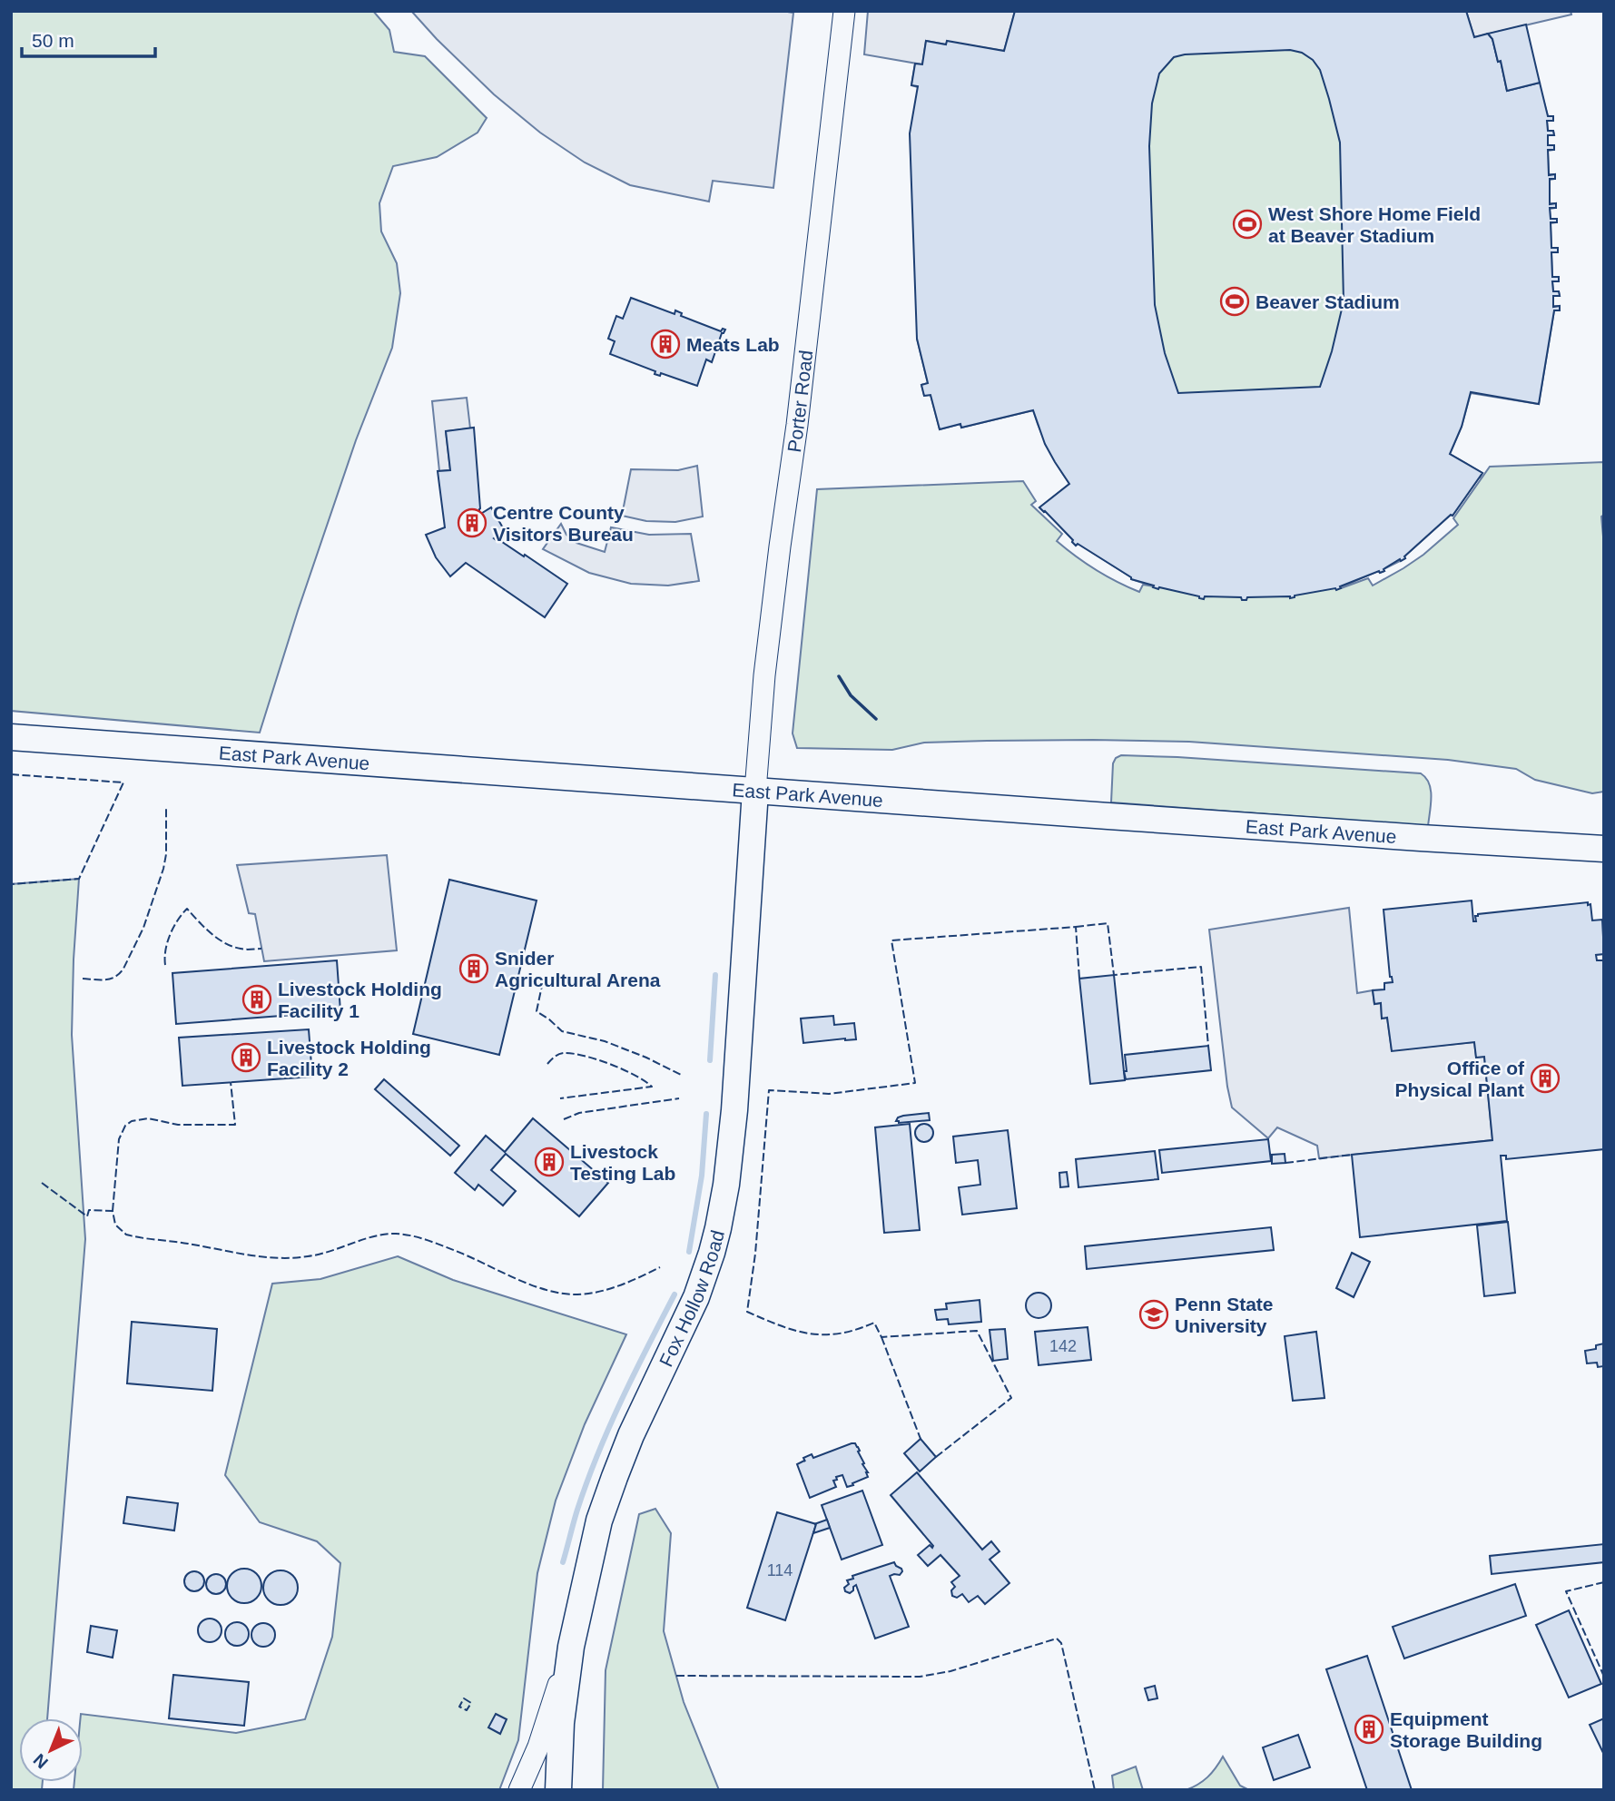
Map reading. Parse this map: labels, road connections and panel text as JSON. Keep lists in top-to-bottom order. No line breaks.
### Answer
{"streets":{"main road":["East Park Avenue","Fox Hollow Road"],"street":["Porter Road"]},"crossings":[["Porter Road","East Park Avenue"],["Porter Road","Fox Hollow Road"],["East Park Avenue","Fox Hollow Road"]],"places":{"sports":["West Shore Home Field at Beaver Stadium","Beaver Stadium"],"building":["Meats Lab","Centre County Visitors Bureau","Snider Agricultural Arena","Livestock Holding Facility 1","Livestock Holding Facility 2","Office of Physical Plant","Livestock Testing Lab","Equipment Storage Building"],"school or university":["Penn State University"]},"house_numbers":["142","114"],"scale_bar":"50 m","north":"bottom left"}
